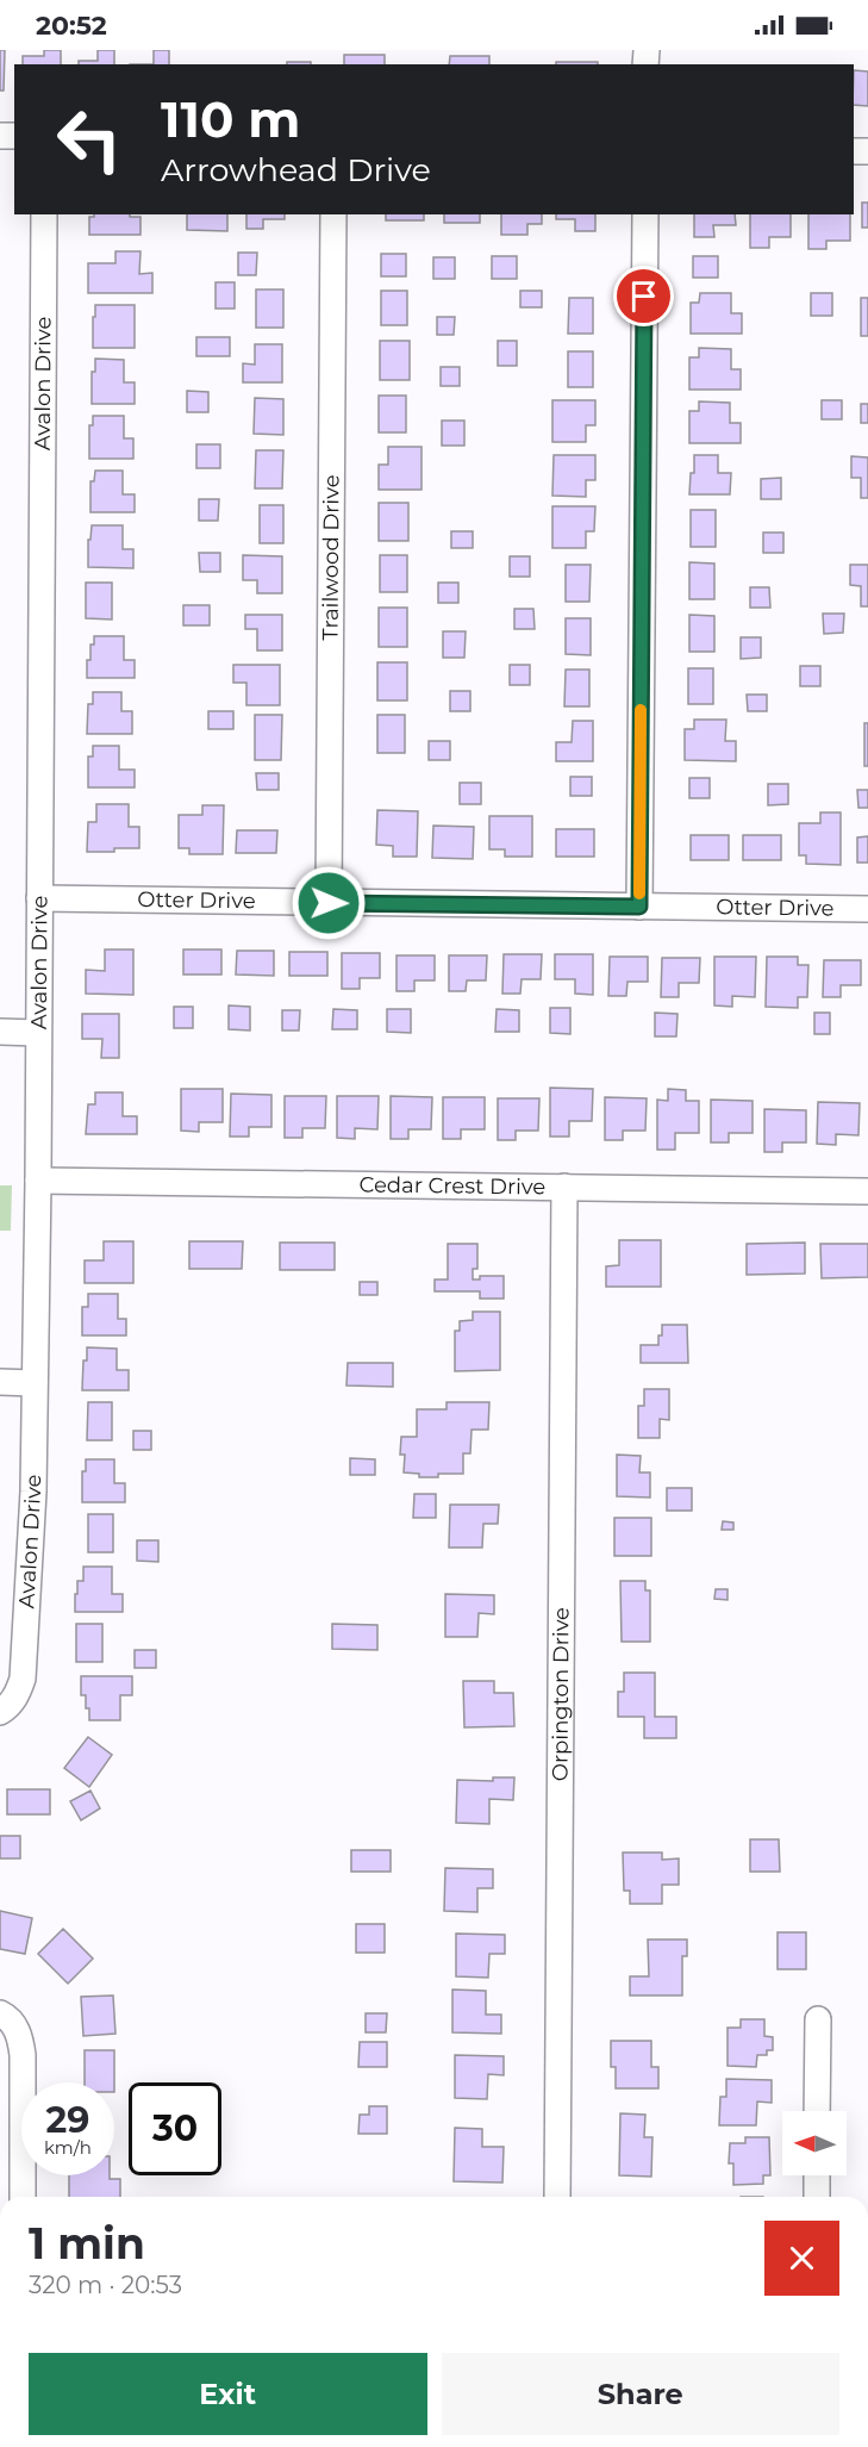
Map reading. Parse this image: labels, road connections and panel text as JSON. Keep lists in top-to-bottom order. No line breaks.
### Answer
{"streets":{"street":["Avalon Drive","Trailwood Drive","Otter Drive","Cedar Crest Drive","Orpington Drive"]},"crossings":[["Avalon Drive","Otter Drive"],["Avalon Drive","Cedar Crest Drive"],["Trailwood Drive","Otter Drive"],["Cedar Crest Drive","Orpington Drive"]],"north":"left","page":{"status":"20:52","turn":["110 m","Arrowhead Drive"],"speed":"29 km/h","limit":"30","heading":["1 min","320 m · 20:53"],"buttons":["Exit","Share"]}}
